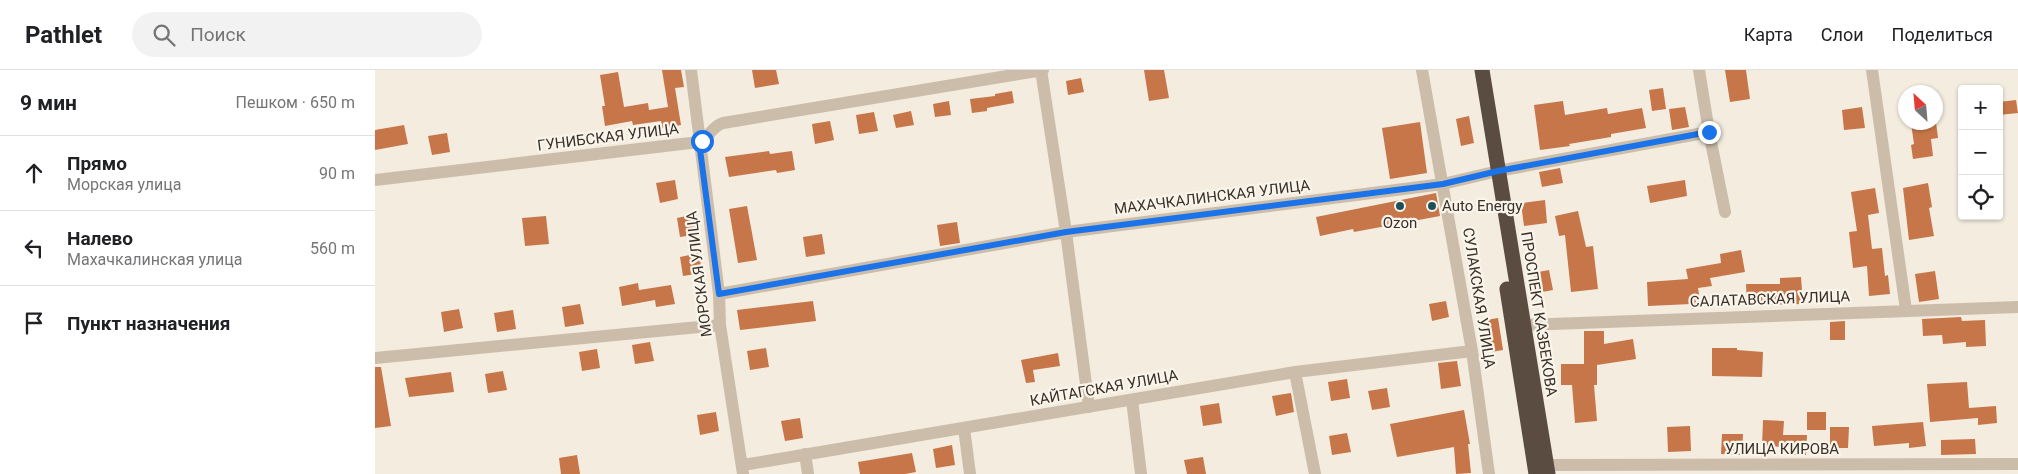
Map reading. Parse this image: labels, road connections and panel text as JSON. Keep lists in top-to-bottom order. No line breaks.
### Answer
{"streets":{"highway":["ПРОСПЕКТ КАЗБЕКОВА"],"street":["ГУНИБСКАЯ УЛИЦА","МАХАЧКАЛИНСКАЯ УЛИЦА","МОРСКАЯ УЛИЦА","СУЛАКСКАЯ УЛИЦА","САЛАТАВСКАЯ УЛИЦА","КАЙТАГСКАЯ УЛИЦА","УЛИЦА КИРОВА"]},"crossings":[["ГУНИБСКАЯ УЛИЦА","МОРСКАЯ УЛИЦА"],["МАХАЧКАЛИНСКАЯ УЛИЦА","МОРСКАЯ УЛИЦА"],["МАХАЧКАЛИНСКАЯ УЛИЦА","СУЛАКСКАЯ УЛИЦА"],["МАХАЧКАЛИНСКАЯ УЛИЦА","ПРОСПЕКТ КАЗБЕКОВА"],["МОРСКАЯ УЛИЦА","КАЙТАГСКАЯ УЛИЦА"],["СУЛАКСКАЯ УЛИЦА","КАЙТАГСКАЯ УЛИЦА"],["САЛАТАВСКАЯ УЛИЦА","ПРОСПЕКТ КАЗБЕКОВА"],["ПРОСПЕКТ КАЗБЕКОВА","УЛИЦА КИРОВА"]],"places":["Ozon","Auto Energy"],"north":"top left","page":{"header":"Pathlet","search":"Поиск","nav":["Карта","Слои","Поделиться"],"heading":["9 мин","Пешком · 650 m"],"map_buttons":["+","−"],"list":[["Прямо","Морская улица","90 m"],["Налево","Махачкалинская улица","560 m"],"Пункт назначения"]}}
